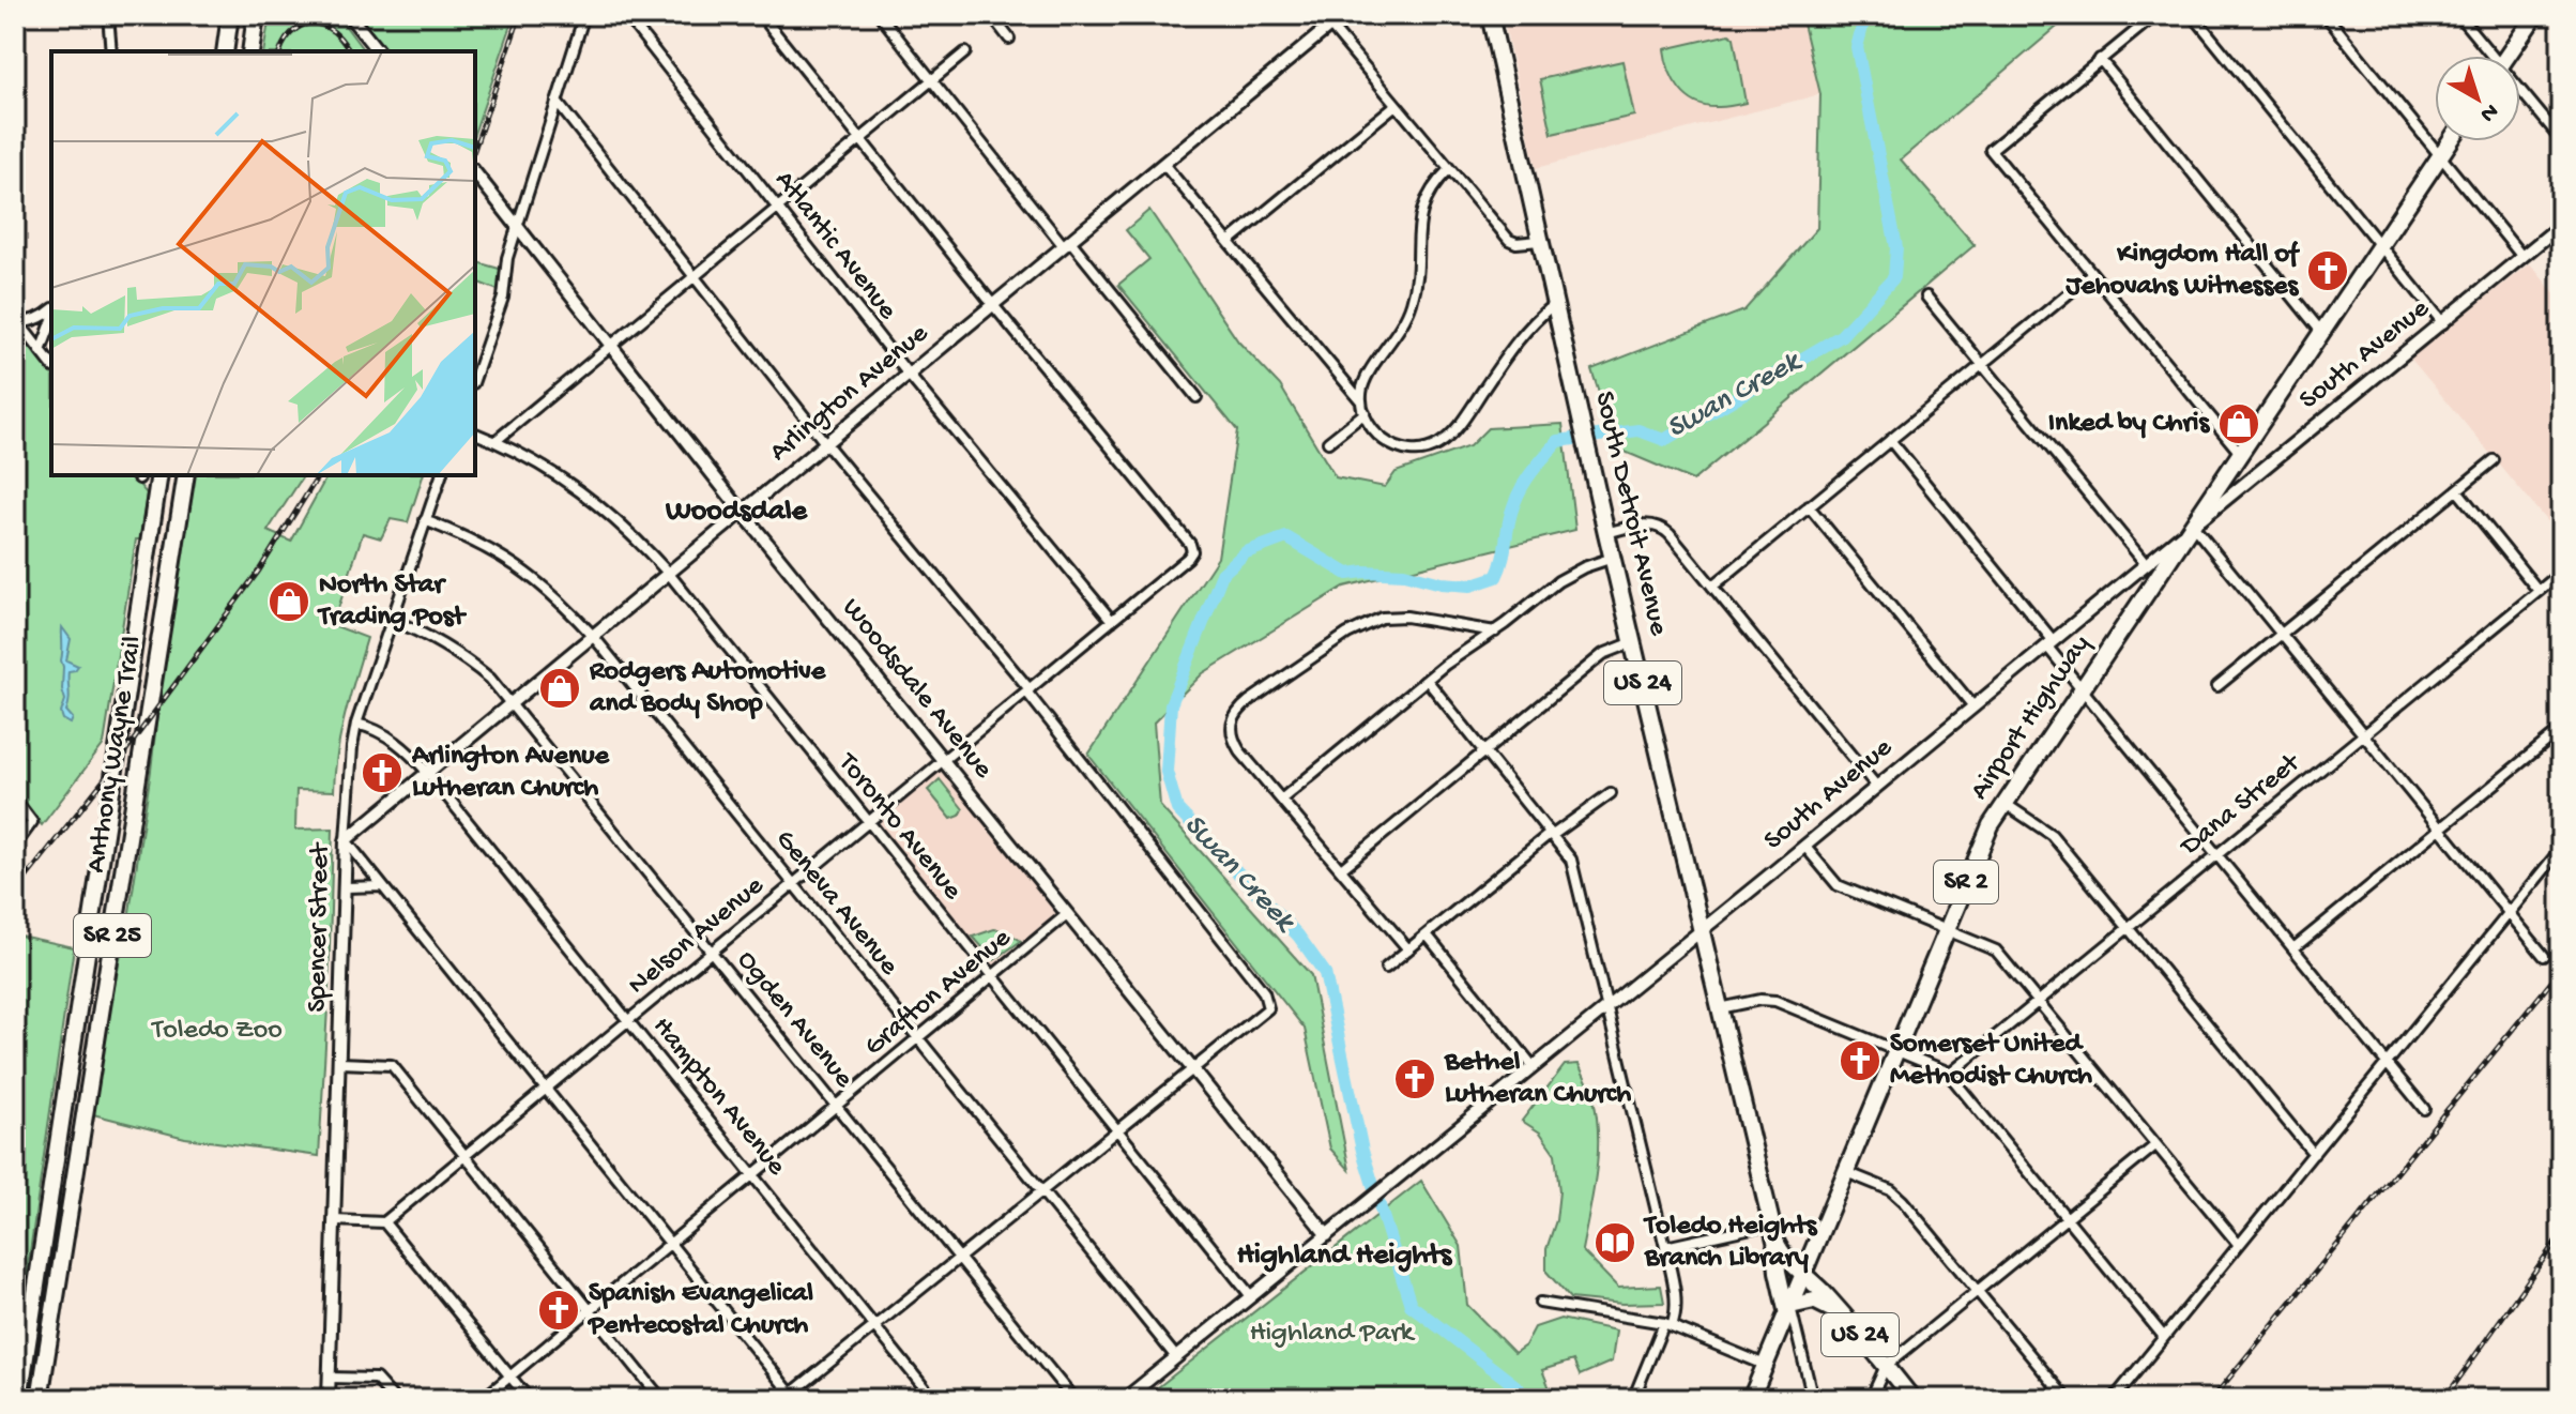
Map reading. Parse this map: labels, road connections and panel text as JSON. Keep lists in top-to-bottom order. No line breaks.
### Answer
{"streets":{"main road":["South Detroit Avenue","US 24","Airport Highway","Anthony Wayne Trail","SR 2","SR 25"],"street":["Atlantic Avenue","South Avenue","Arlington Avenue","Woodsdale Avenue","Dana Street","Toronto Avenue","Geneva Avenue","Spencer Street","Nelson Avenue","Grafton Avenue","Ogden Avenue","Hampton Avenue"]},"crossings":[["Atlantic Avenue","Arlington Avenue"],["Atlantic Avenue","Nelson Avenue"],["South Avenue","South Detroit Avenue"],["South Avenue","Woodsdale Avenue"],["South Avenue","Airport Highway"],["South Avenue","Toronto Avenue"],["South Avenue","Geneva Avenue"],["Arlington Avenue","Woodsdale Avenue"],["Arlington Avenue","Toronto Avenue"],["Arlington Avenue","Geneva Avenue"],["Arlington Avenue","Spencer Street"],["Arlington Avenue","Nelson Avenue"],["Arlington Avenue","Ogden Avenue"],["Arlington Avenue","Hampton Avenue"],["South Detroit Avenue","US 24"],["US 24","Airport Highway"],["Woodsdale Avenue","Nelson Avenue"],["Woodsdale Avenue","Grafton Avenue"],["Toronto Avenue","Nelson Avenue"],["Toronto Avenue","Grafton Avenue"],["Geneva Avenue","Spencer Street"],["Geneva Avenue","Nelson Avenue"],["Geneva Avenue","Grafton Avenue"],["Spencer Street","Ogden Avenue"],["Spencer Street","Hampton Avenue"],["Nelson Avenue","Ogden Avenue"],["Nelson Avenue","Hampton Avenue"],["Grafton Avenue","Ogden Avenue"],["Grafton Avenue","Hampton Avenue"]],"districts":["Woodsdale","Highland Heights"],"water":["Swan Creek"],"parks":["Toledo Zoo","Highland Park"],"places":{"church":["Kingdom Hall of Jehovahs Witnesses","Arlington Avenue Lutheran Church","Somerset United Methodist Church","Bethel Lutheran Church","Spanish Evangelical Pentecostal Church"],"shop":["Inked by Chris","North Star Trading Post","Rodgers Automotive and Body Shop"],"library":["Toledo Heights Branch Library"]},"north":"bottom right"}
